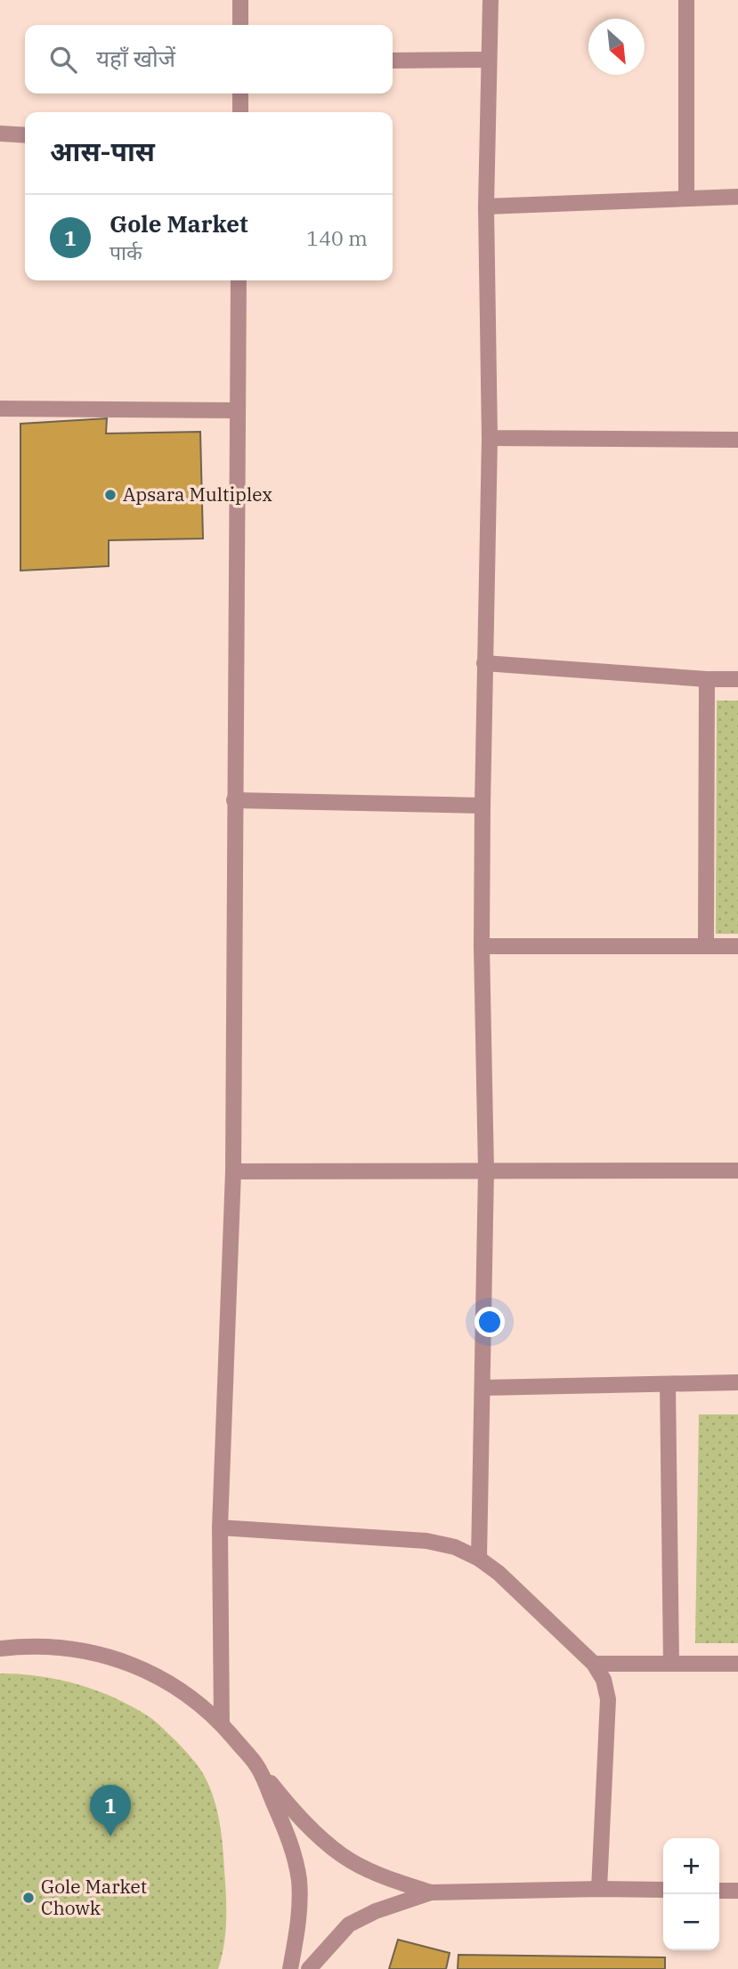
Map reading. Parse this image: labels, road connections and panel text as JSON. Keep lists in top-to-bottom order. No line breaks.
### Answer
{"places":["Apsara Multiplex","Gole Market Chowk"],"north":"bottom right","page":{"search":"यहाँ खोजें","heading":"आस-पास","list":[{"mark":"1","name":"Gole Market","note":"पार्क","value":"140 m"}],"pins":"1","map_buttons":["+","−"]}}
